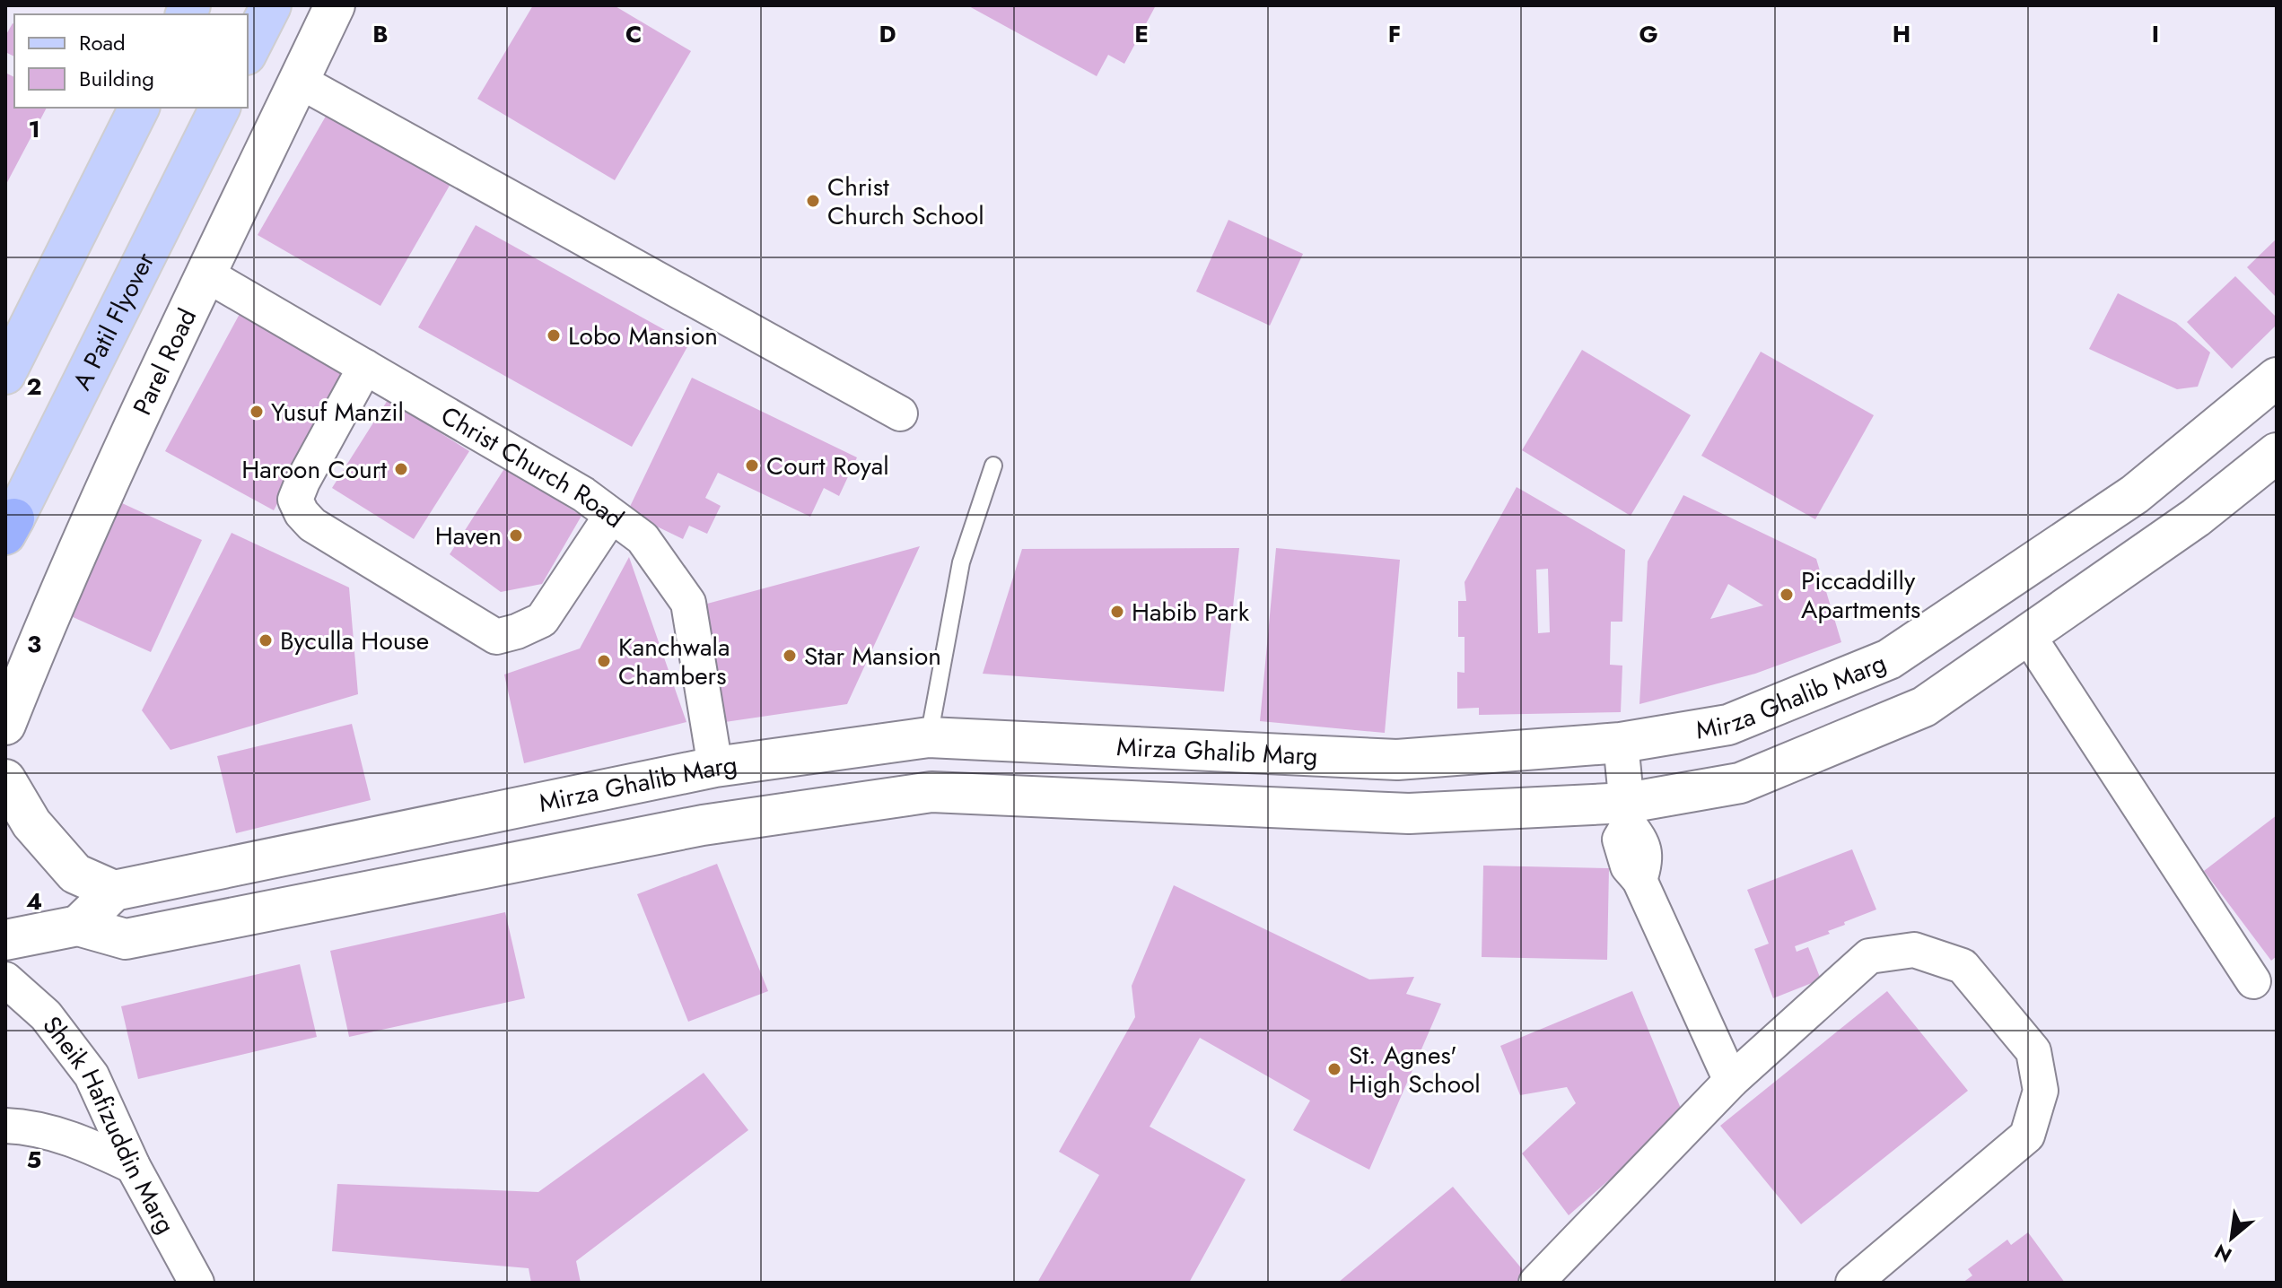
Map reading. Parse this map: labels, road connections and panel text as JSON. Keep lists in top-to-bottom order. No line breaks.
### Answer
{"streets":{"main road":["A Patil Flyover","Parel Road","Mirza Ghalib Marg"],"street":["Christ Church Road","Sheik Hafizuddin Marg"]},"crossings":[["Parel Road","Christ Church Road"],["Christ Church Road","Mirza Ghalib Marg"]],"places":["Christ Church School","Lobo Mansion","Yusuf Manzil","Court Royal","Haroon Court","Haven","Piccaddilly Apartments","Habib Park","Byculla House","Star Mansion","Kanchwala Chambers","St. Agnes' High School"],"legend":["Road","Building"],"north":"bottom left","grid":{"columns":["B","C","D","E","F","G","H","I"],"rows":["1","2","3","4","5"]}}
